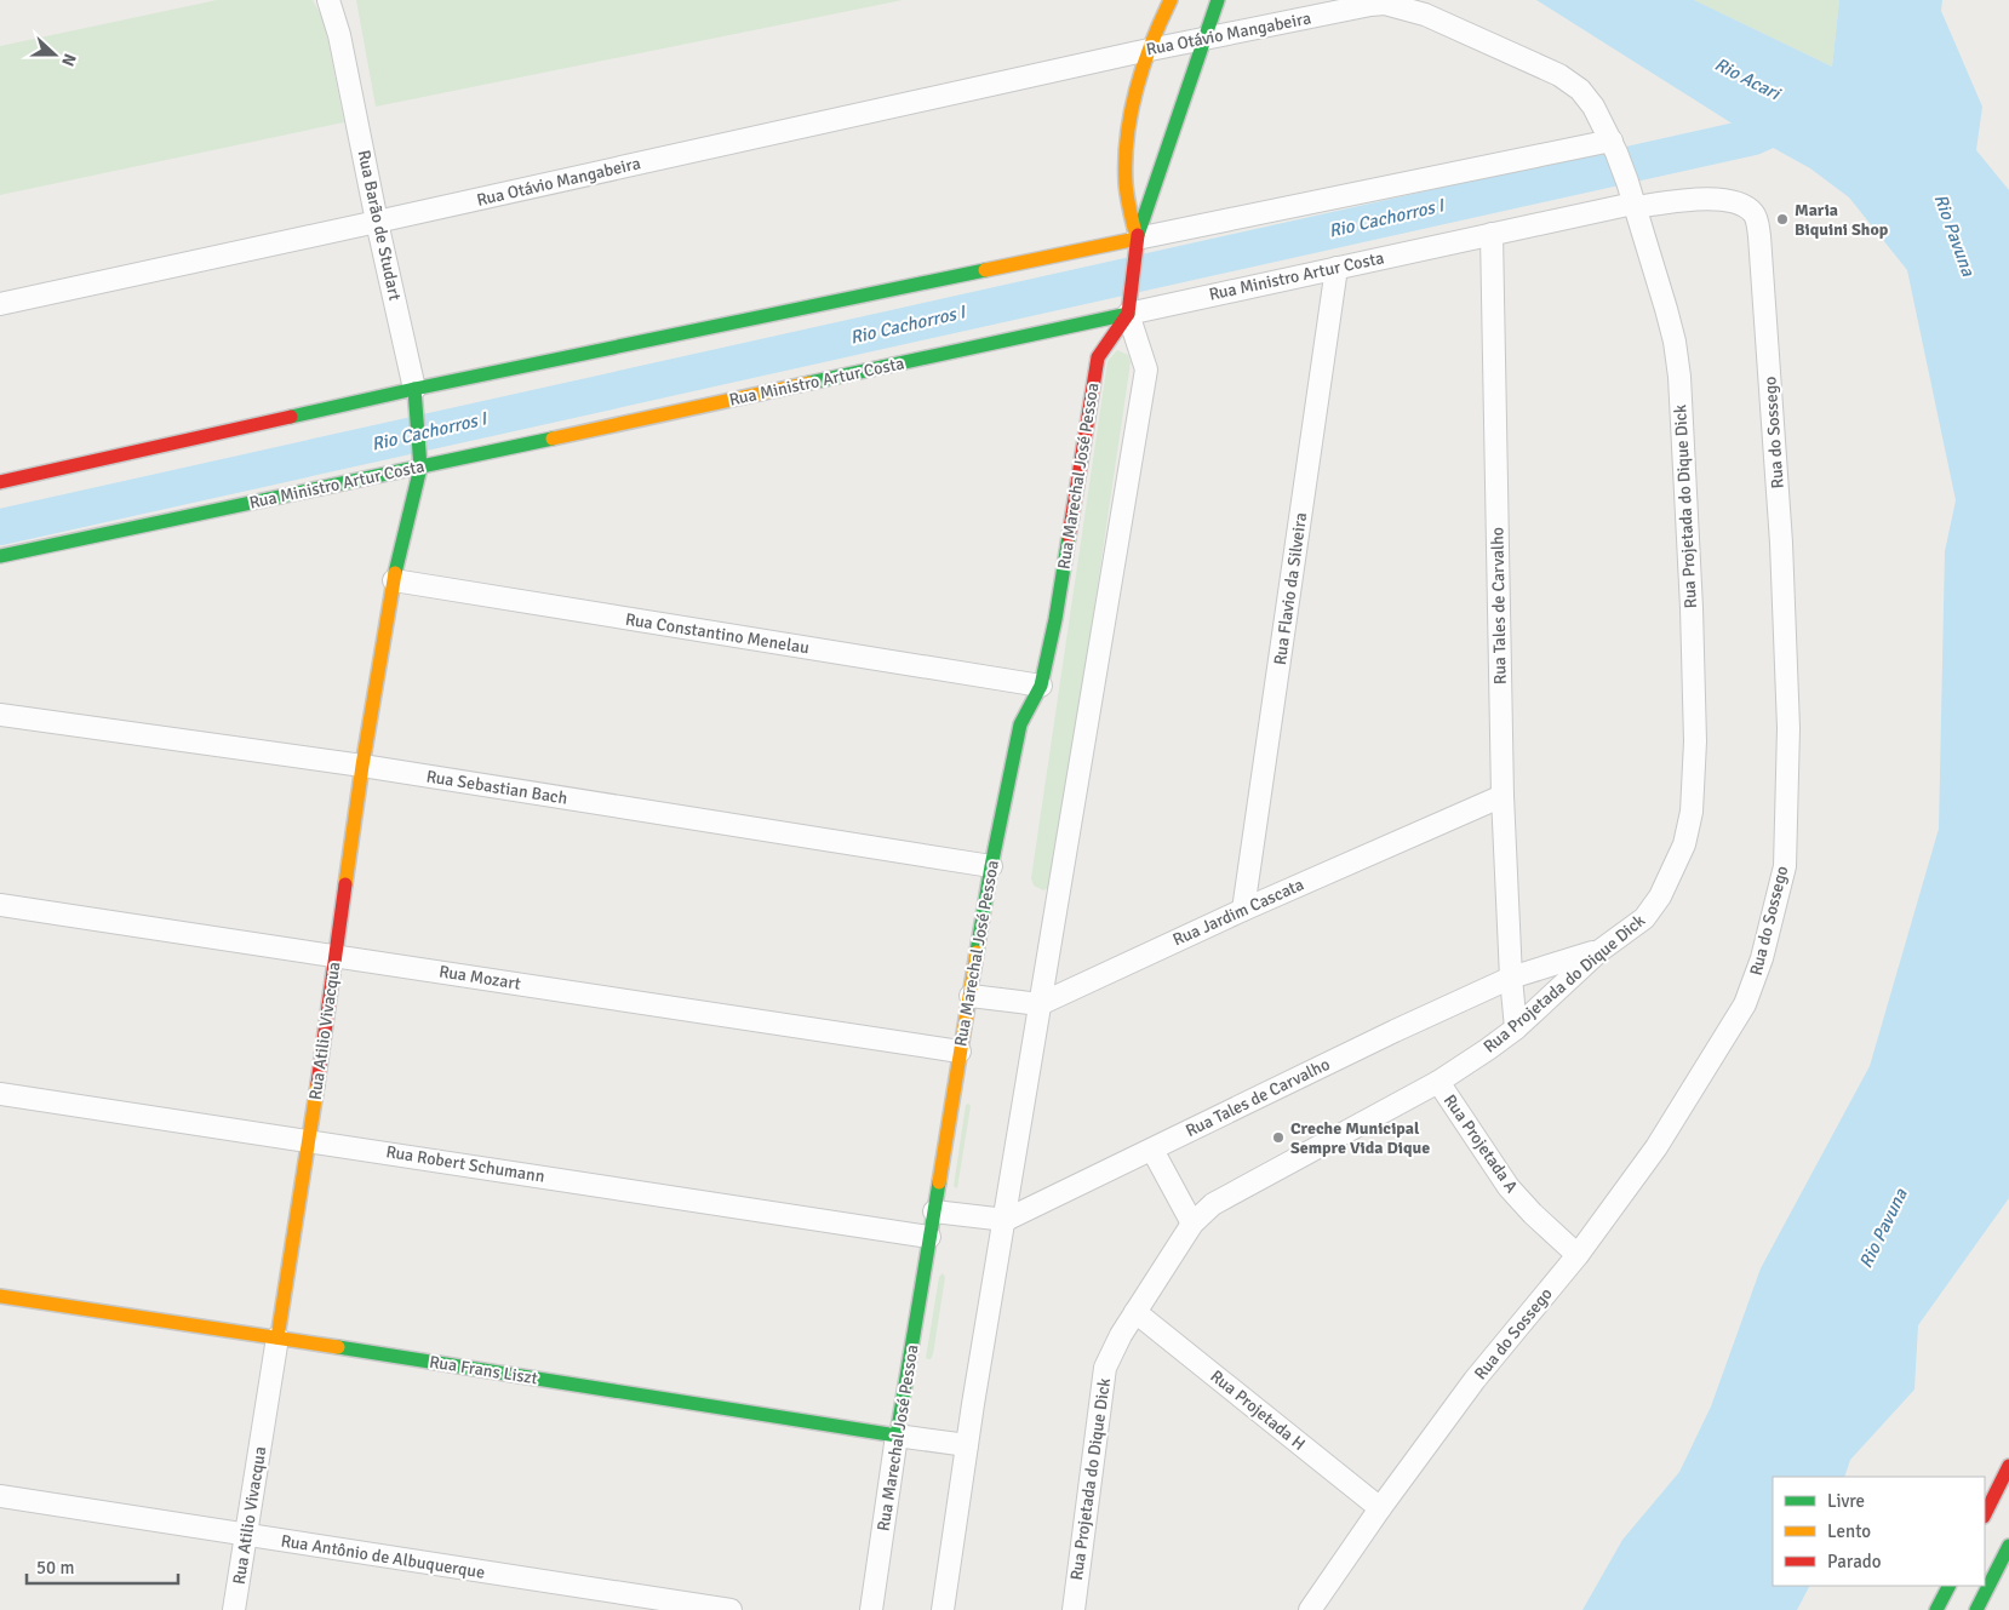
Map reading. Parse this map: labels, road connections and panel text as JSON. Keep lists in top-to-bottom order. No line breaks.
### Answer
{"streets":{"main road":["Rua Barão de Studart","Rua Ministro Artur Costa","Rua Marechal José Pessoa","Rua Atilio Vivacqua","Rua Frans Liszt"],"street":["Rua Otávio Mangabeira","Rua do Sossego","Rua Projetada do Dique Dick","Rua Flavio da Silveira","Rua Tales de Carvalho","Rua Constantino Menelau","Rua Sebastian Bach","Rua Jardim Cascata","Rua Mozart","Rua Projetada A","Rua Robert Schumann","Rua Projetada H","Rua Antônio de Albuquerque"]},"crossings":[["Rua Otávio Mangabeira","Rua Barão de Studart"],["Rua Otávio Mangabeira","Rua Marechal José Pessoa"],["Rua Otávio Mangabeira","Rua Projetada do Dique Dick"],["Rua Barão de Studart","Rua Atilio Vivacqua"],["Rua Ministro Artur Costa","Rua do Sossego"],["Rua Ministro Artur Costa","Rua Marechal José Pessoa"],["Rua Ministro Artur Costa","Rua Projetada do Dique Dick"],["Rua Ministro Artur Costa","Rua Flavio da Silveira"],["Rua Ministro Artur Costa","Rua Tales de Carvalho"],["Rua Ministro Artur Costa","Rua Atilio Vivacqua"],["Rua do Sossego","Rua Projetada do Dique Dick"],["Rua do Sossego","Rua Projetada A"],["Rua do Sossego","Rua Projetada H"],["Rua Marechal José Pessoa","Rua Tales de Carvalho"],["Rua Marechal José Pessoa","Rua Constantino Menelau"],["Rua Marechal José Pessoa","Rua Sebastian Bach"],["Rua Marechal José Pessoa","Rua Jardim Cascata"],["Rua Marechal José Pessoa","Rua Mozart"],["Rua Marechal José Pessoa","Rua Robert Schumann"],["Rua Marechal José Pessoa","Rua Frans Liszt"],["Rua Projetada do Dique Dick","Rua Tales de Carvalho"],["Rua Projetada do Dique Dick","Rua Projetada A"],["Rua Projetada do Dique Dick","Rua Projetada H"],["Rua Flavio da Silveira","Rua Jardim Cascata"],["Rua Tales de Carvalho","Rua Jardim Cascata"],["Rua Constantino Menelau","Rua Atilio Vivacqua"],["Rua Sebastian Bach","Rua Atilio Vivacqua"],["Rua Mozart","Rua Atilio Vivacqua"],["Rua Atilio Vivacqua","Rua Robert Schumann"],["Rua Atilio Vivacqua","Rua Frans Liszt"],["Rua Atilio Vivacqua","Rua Antônio de Albuquerque"]],"water":["Rio Acari","Rio Cachorros I","Rio Pavuna"],"places":["Maria Biquini Shop","Creche Municipal Sempre Vida Dique"],"legend":["Livre","Lento","Parado"],"scale_bar":"50 m","north":"right"}
